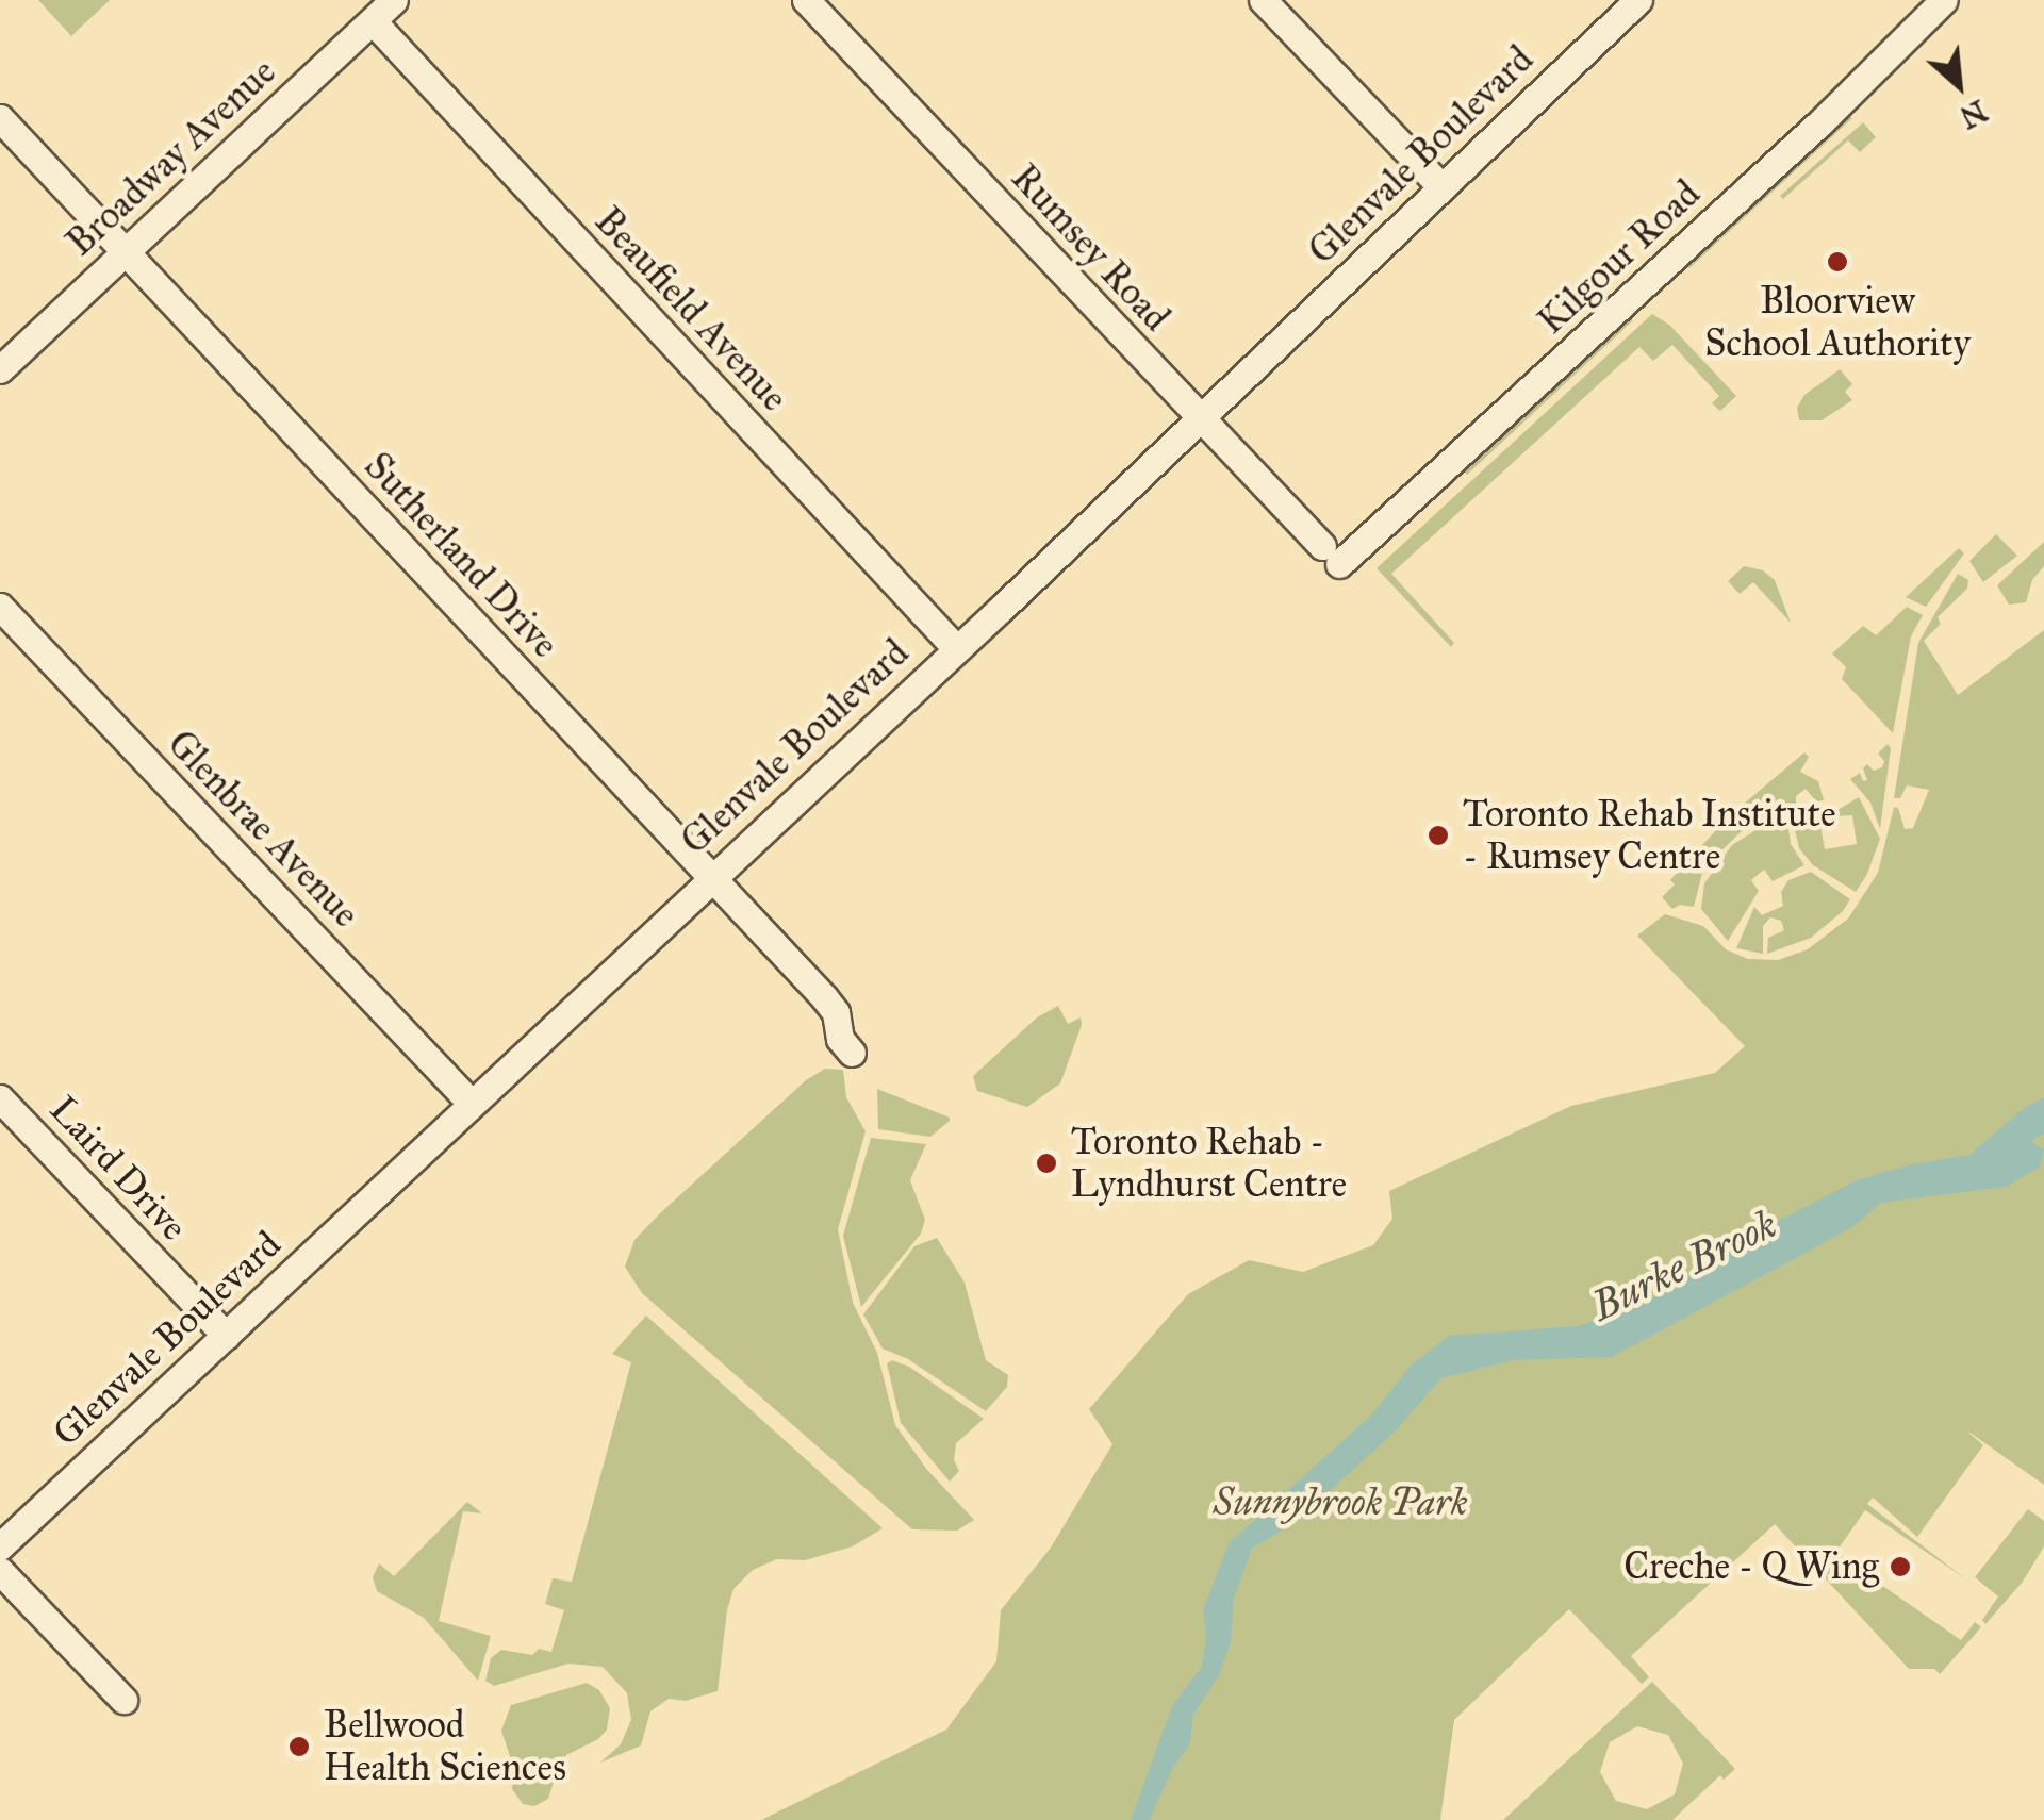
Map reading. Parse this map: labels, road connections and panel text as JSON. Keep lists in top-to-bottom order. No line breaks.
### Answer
{"streets":{"street":["Glenvale Boulevard","Broadway Avenue","Rumsey Road","Kilgour Road","Beaufield Avenue","Sutherland Drive","Glenbrae Avenue","Laird Drive"]},"crossings":[["Glenvale Boulevard","Rumsey Road"],["Glenvale Boulevard","Beaufield Avenue"],["Glenvale Boulevard","Sutherland Drive"],["Glenvale Boulevard","Glenbrae Avenue"],["Glenvale Boulevard","Laird Drive"],["Broadway Avenue","Beaufield Avenue"],["Broadway Avenue","Sutherland Drive"],["Rumsey Road","Kilgour Road"]],"water":["Burke Brook"],"parks":["Sunnybrook Park"],"places":["Bloorview School Authority","Toronto Rehab Institute - Rumsey Centre","Toronto Rehab - Lyndhurst Centre","Creche - Q Wing","Bellwood Health Sciences"],"north":"bottom right"}
